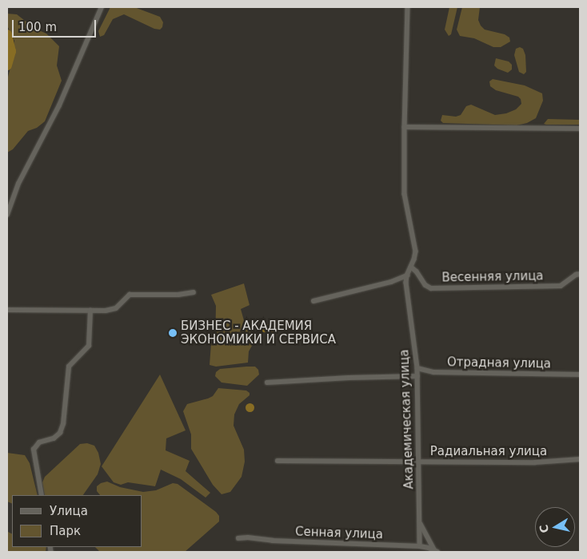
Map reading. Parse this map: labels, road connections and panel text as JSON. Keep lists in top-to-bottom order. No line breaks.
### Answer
{"streets":{"street":["Весенняя улица","Отрадная улица","Академическая улица","Радиальная улица","Сенная улица"]},"crossings":[["Отрадная улица","Академическая улица"],["Академическая улица","Радиальная улица"],["Академическая улица","Сенная улица"]],"places":["БИЗНЕС - АКАДЕМИЯ ЭКОНОМИКИ И СЕРВИСА"],"legend":["Улица","Парк"],"scale_bar":"100 m","north":"left"}
